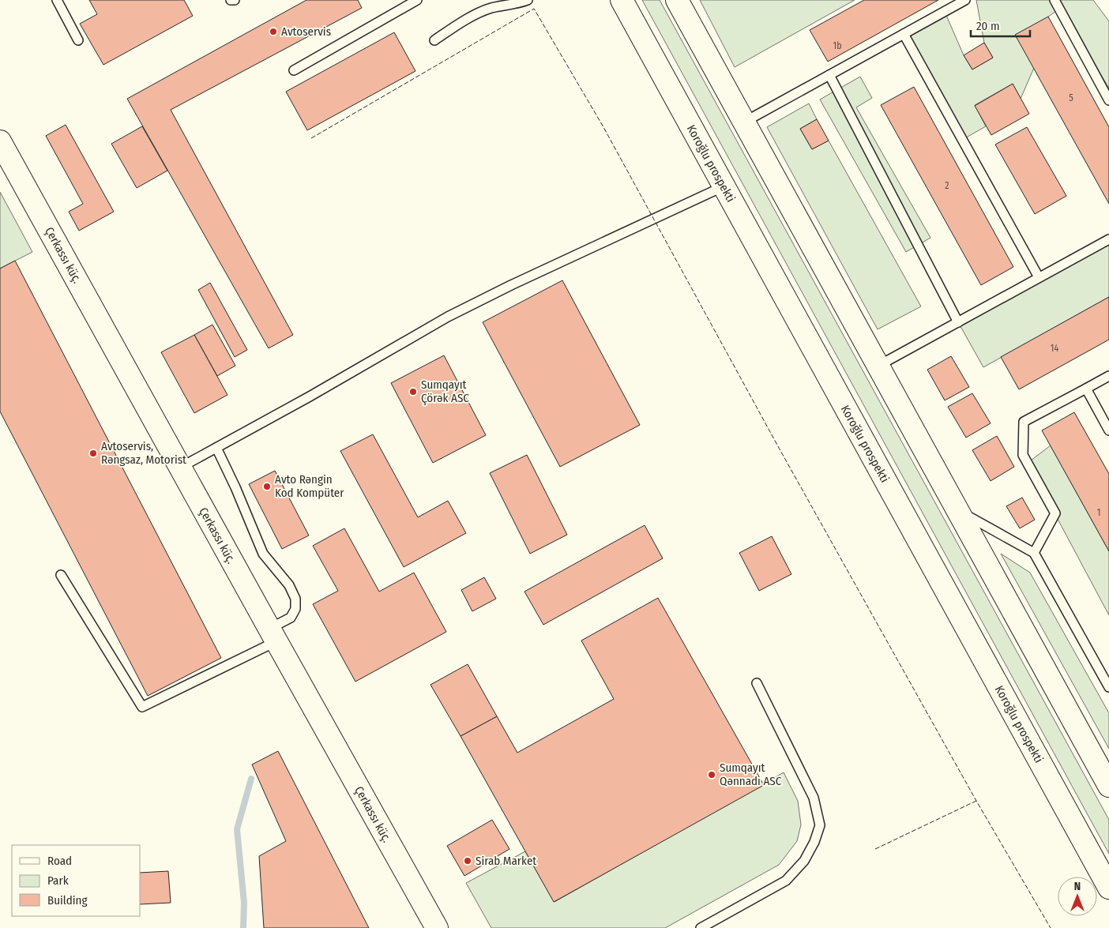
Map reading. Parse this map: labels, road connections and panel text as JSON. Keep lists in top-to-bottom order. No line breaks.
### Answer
{"streets":{"main road":["Koroğlu prospekti","Çerkassı küç."]},"places":["Avtoservis","Sumqayıt Çörək ASC","Avtoservis, Rəngsaz, Motorist","Avto Rəngin Kod Kompüter","Sumqayıt Qənnadı ASC","Sirab Market"],"house_numbers":["1b","5","2","14","1"],"legend":["Road","Park","Building"],"scale_bar":"20 m","north":"top"}
